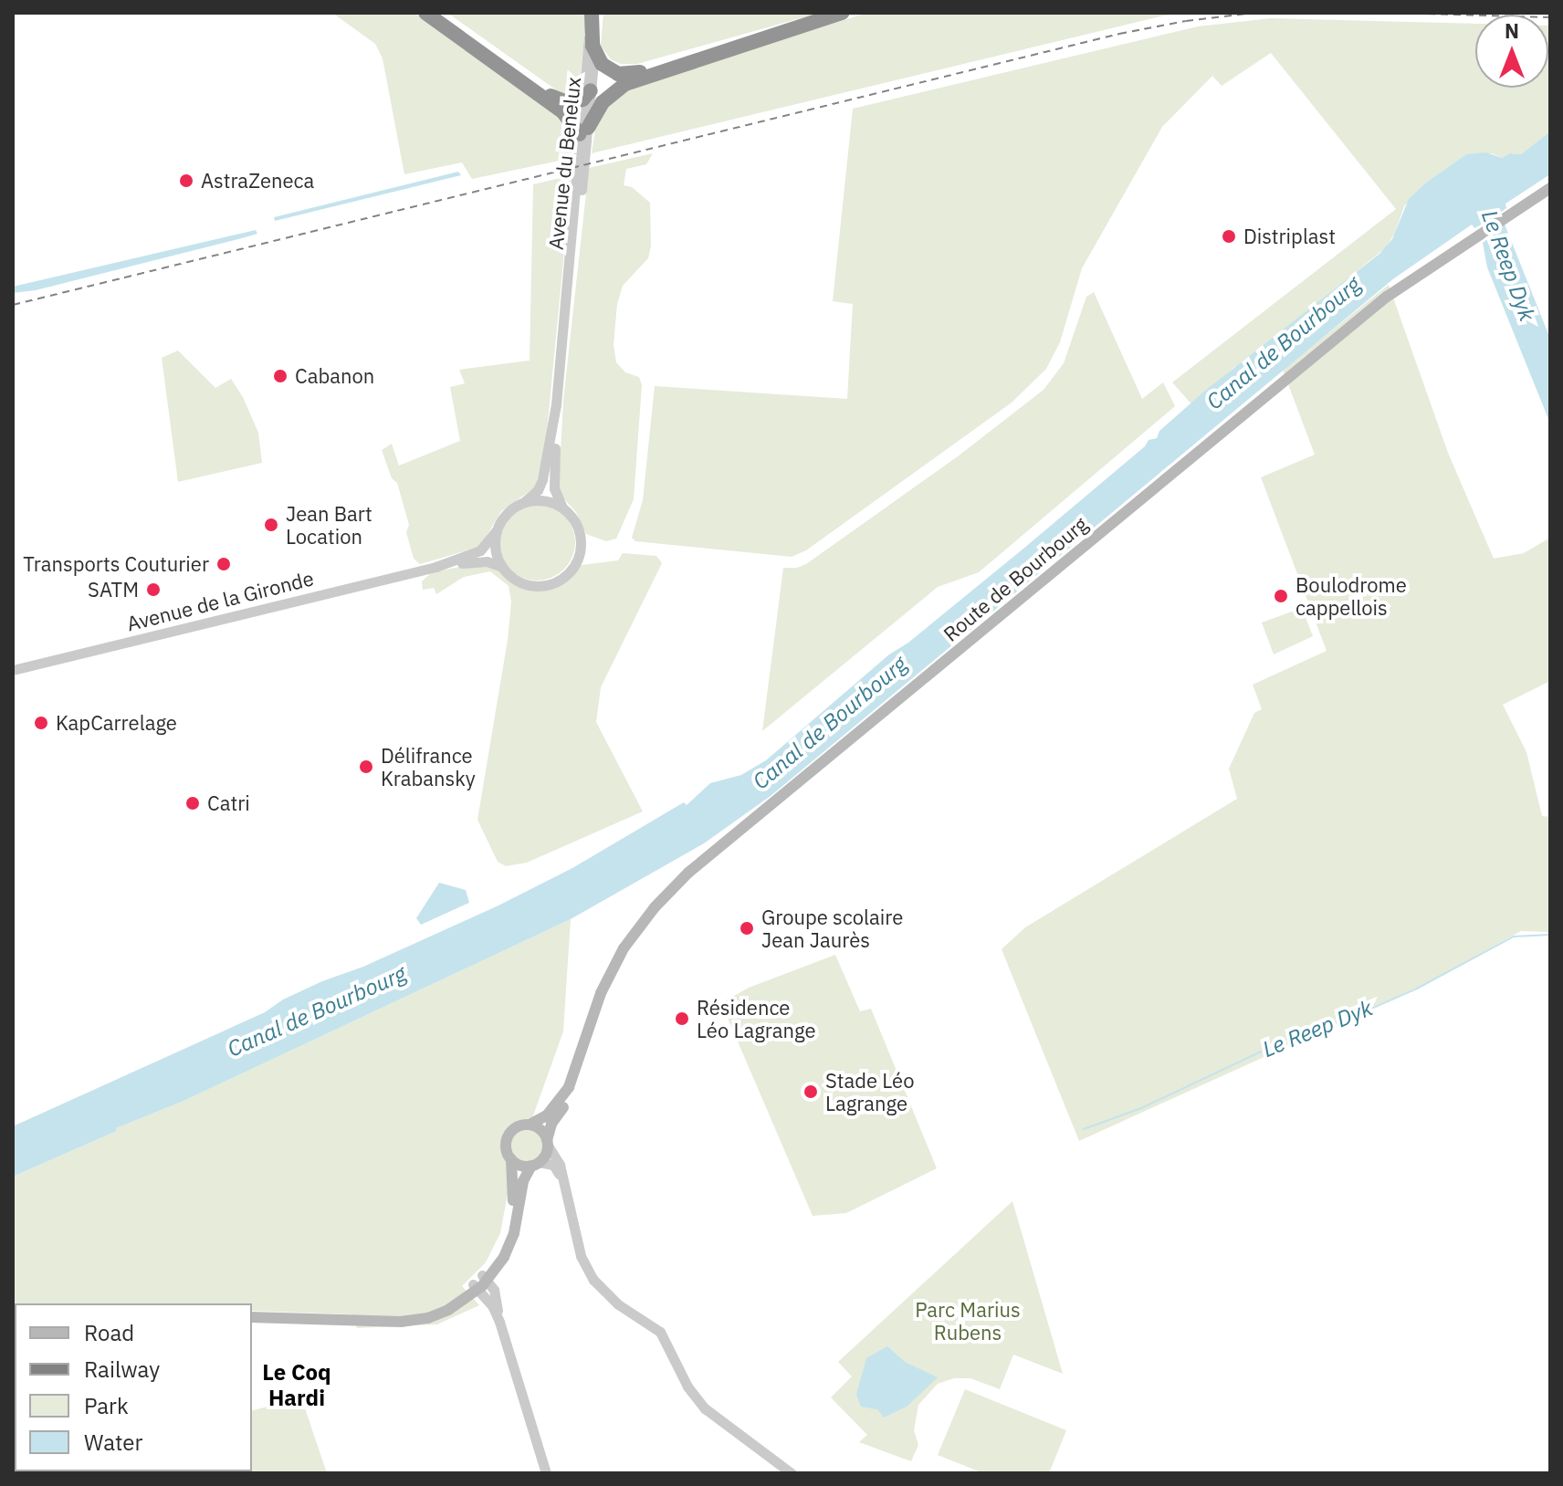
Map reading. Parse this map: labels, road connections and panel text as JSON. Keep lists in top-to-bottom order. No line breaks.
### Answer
{"streets":{"main road":["Route de Bourbourg"],"street":["Avenue du Benelux","Avenue de la Gironde"]},"crossings":[["Avenue du Benelux","Avenue de la Gironde"]],"districts":["Le Coq Hardi"],"water":["Le Reep Dyk","Canal de Bourbourg"],"parks":["Parc Marius Rubens"],"places":["AstraZeneca","Distriplast","Cabanon","Jean Bart Location","Transports Couturier","SATM","Boulodrome cappellois","KapCarrelage","Délifrance Krabansky","Catri","Groupe scolaire Jean Jaurès","Résidence Léo Lagrange","Stade Léo Lagrange"],"legend":["Road","Railway","Park","Water"],"north":"top"}
